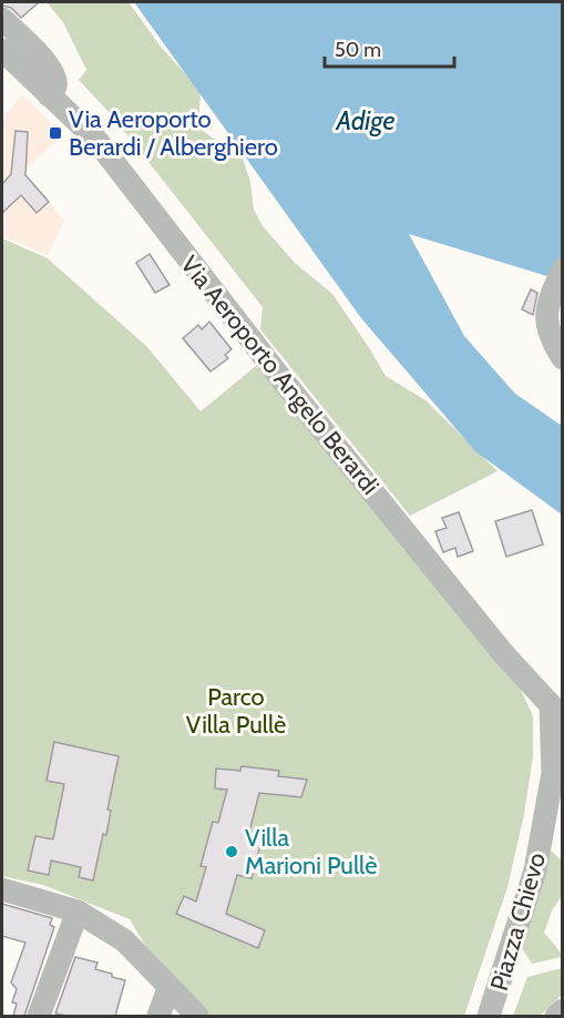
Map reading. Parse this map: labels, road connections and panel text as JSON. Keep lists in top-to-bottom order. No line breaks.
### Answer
{"streets":{"street":["Via Aeroporto Angelo Berardi","Piazza Chievo"]},"crossings":[["Via Aeroporto Angelo Berardi","Piazza Chievo"]],"water":["Adige"],"parks":["Parco Villa Pullè"],"places":{"transit":["Via Aeroporto Berardi / Alberghiero"],"other":["Villa Marioni Pullè"]},"scale_bar":"50 m"}
